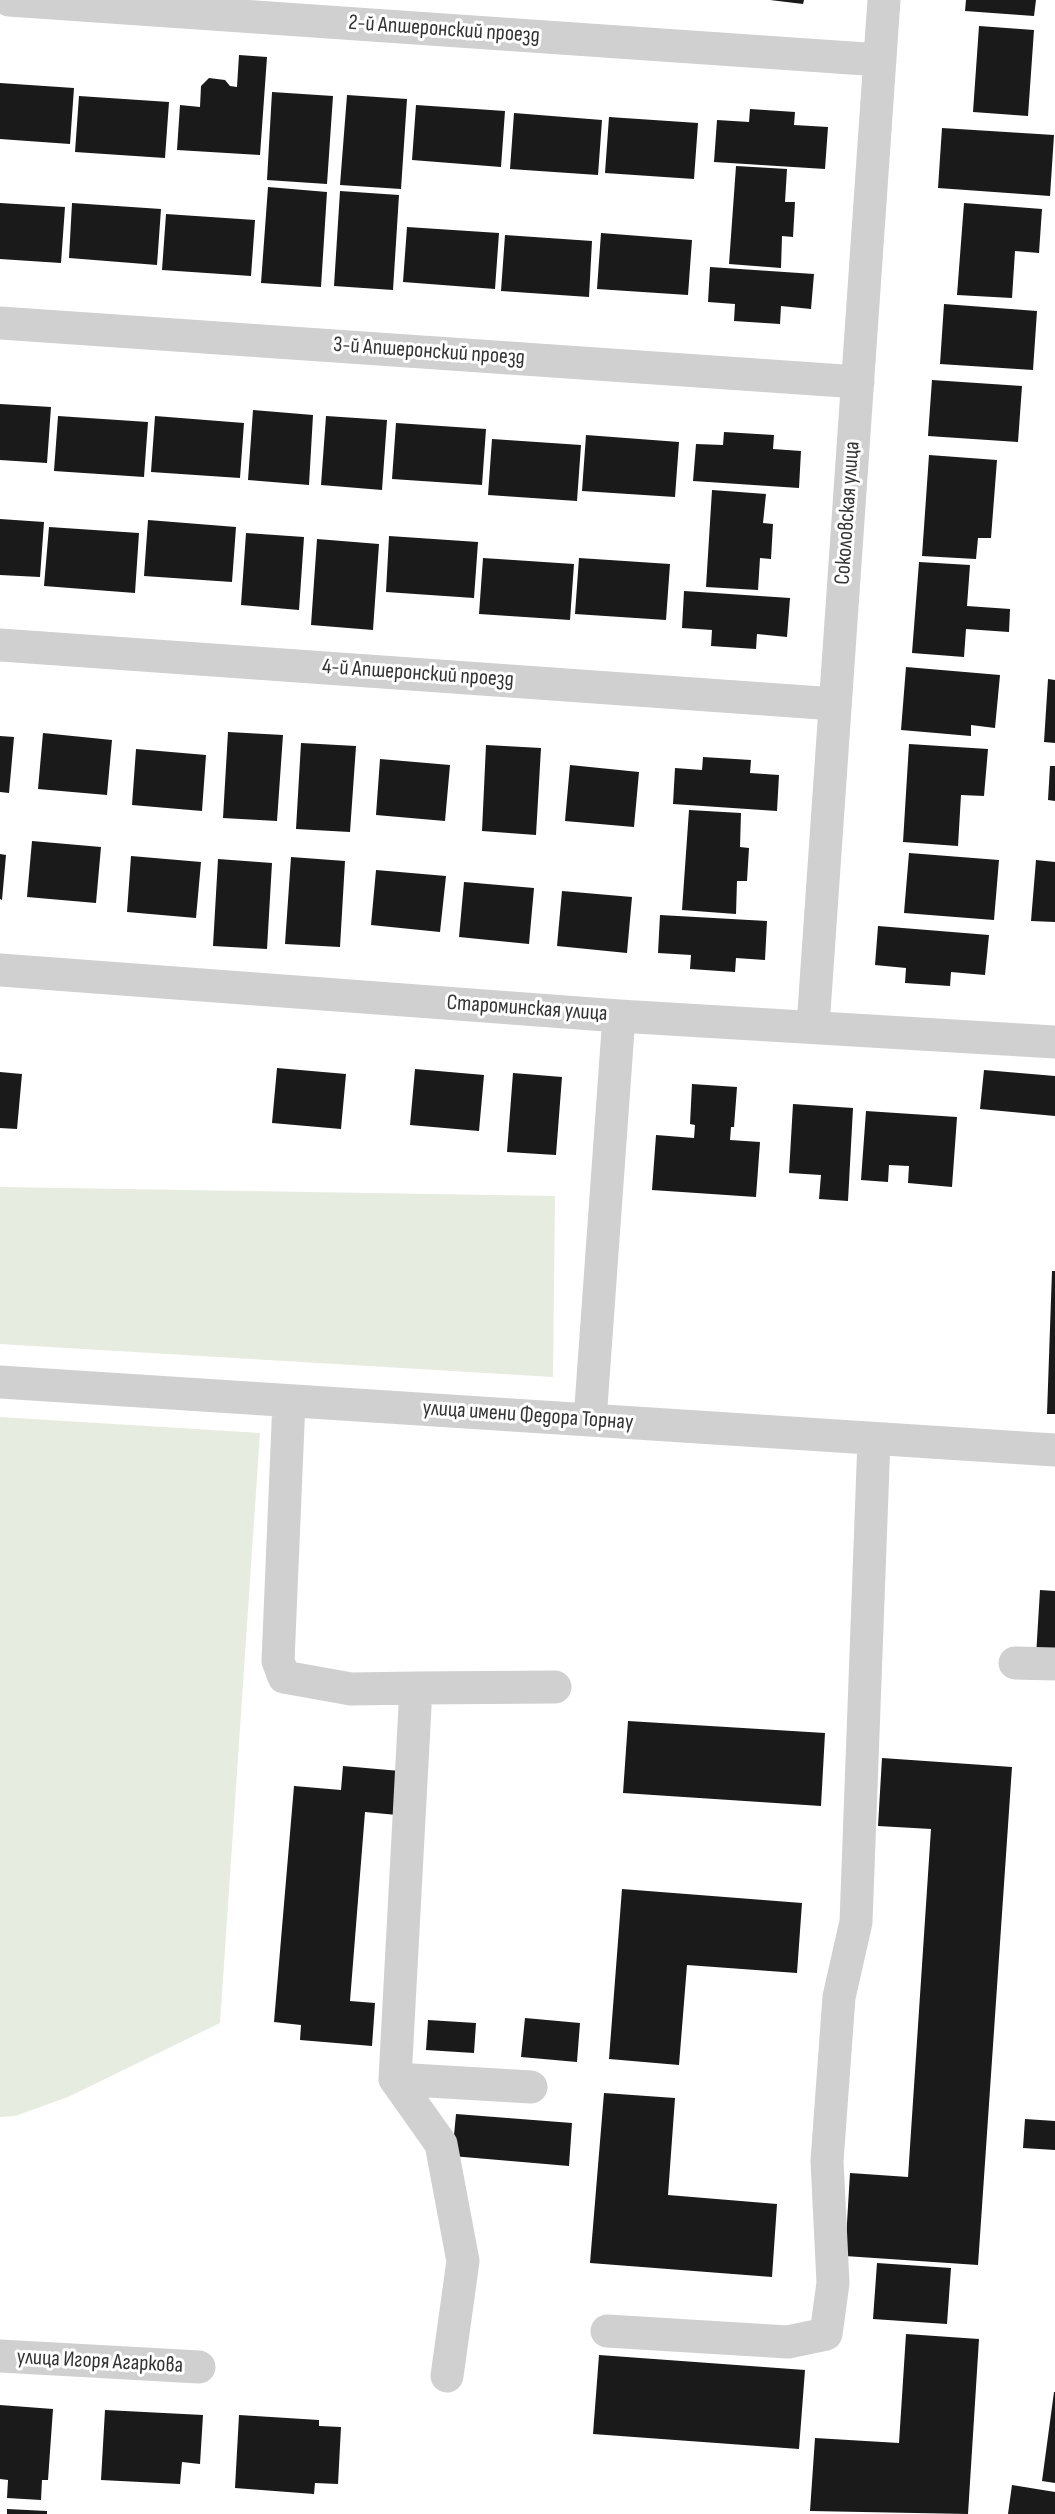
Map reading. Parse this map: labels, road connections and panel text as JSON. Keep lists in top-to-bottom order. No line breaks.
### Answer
{"streets":{"street":["2-й Апшеронский проезд","3-й Апшеронский проезд","Соколовская улица","4-й Апшеронский проезд","Староминская улица","улица имени Федора Торнау","улица Игоря Агаркова"]},"crossings":[["2-й Апшеронский проезд","Соколовская улица"],["3-й Апшеронский проезд","Соколовская улица"],["Соколовская улица","4-й Апшеронский проезд"],["Соколовская улица","Староминская улица"]]}
